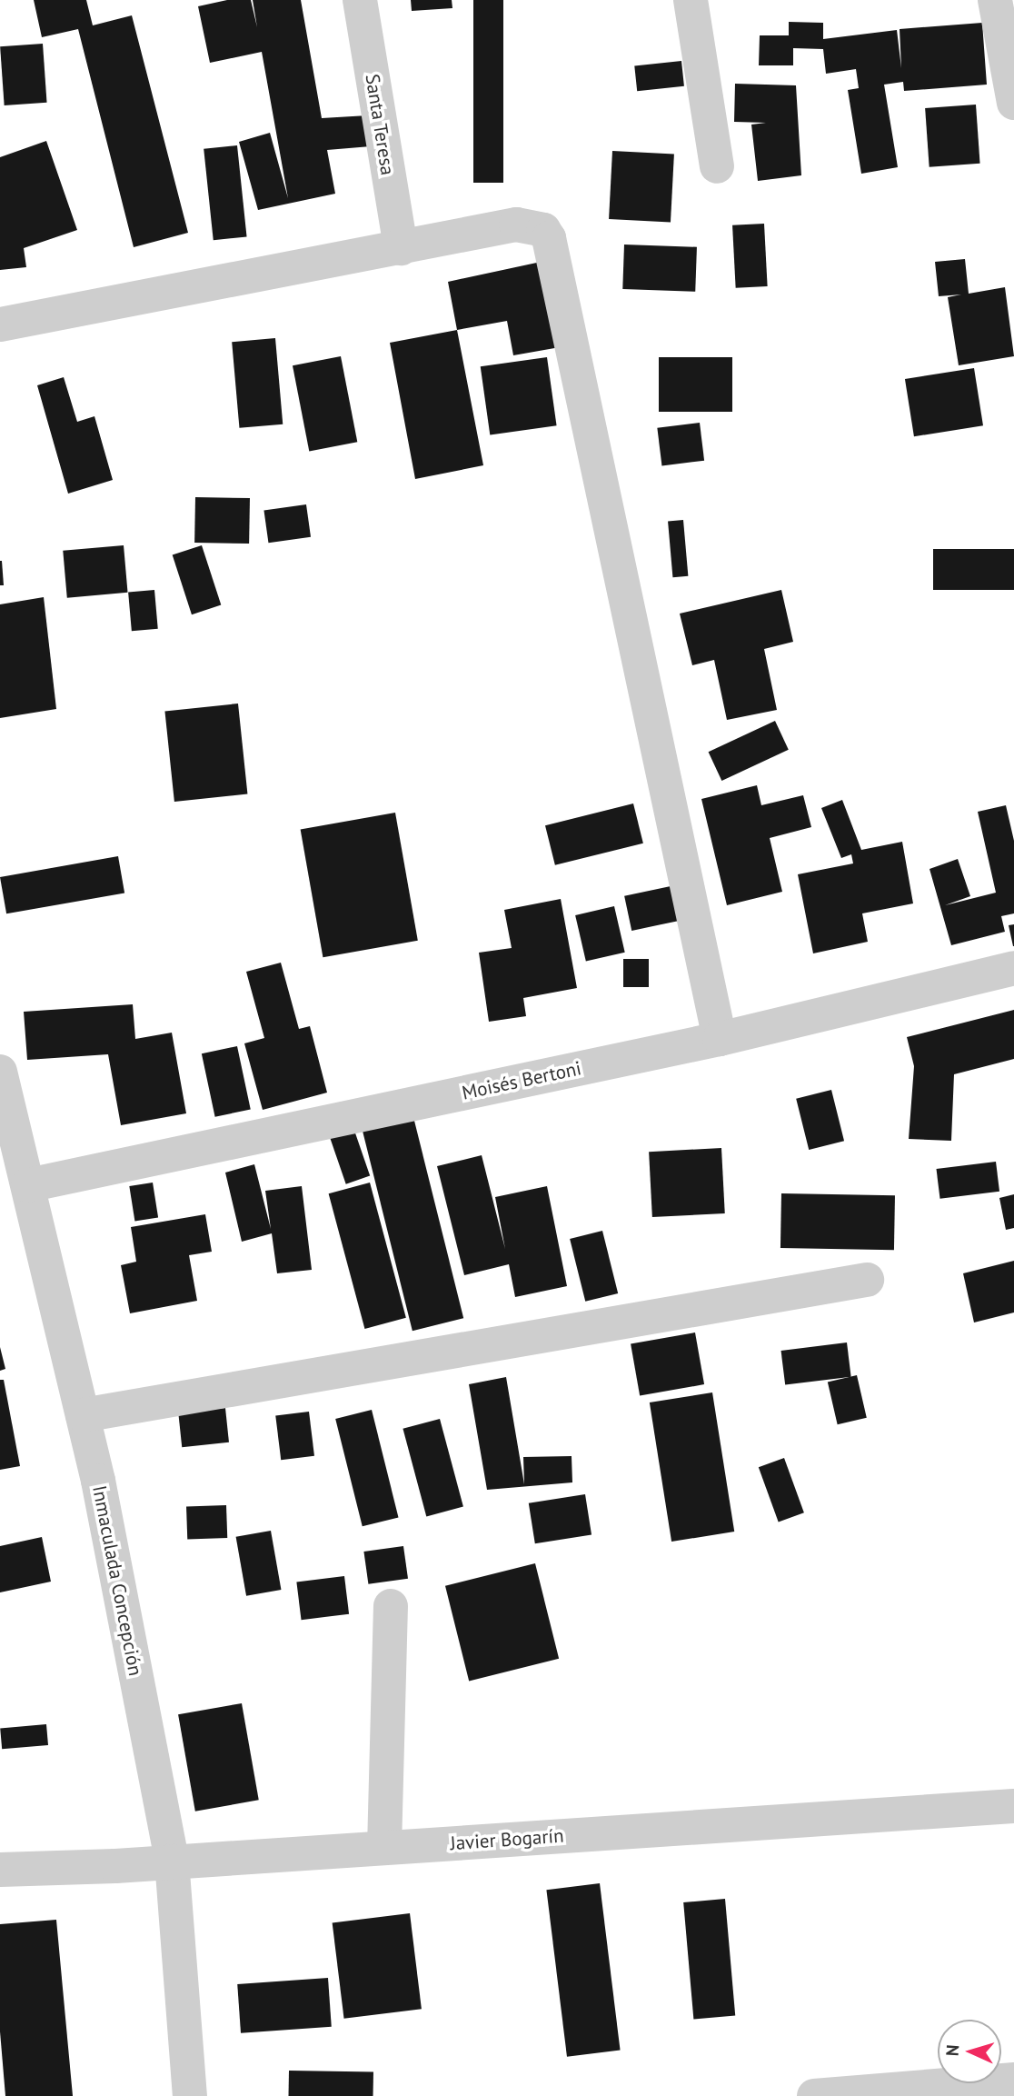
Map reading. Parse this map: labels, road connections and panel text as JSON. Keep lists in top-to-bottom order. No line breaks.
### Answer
{"streets":{"street":["Santa Teresa","Moisés Bertoni","Inmaculada Concepción","Javier Bogarín"]},"crossings":[["Moisés Bertoni","Inmaculada Concepción"],["Inmaculada Concepción","Javier Bogarín"]],"north":"left"}
